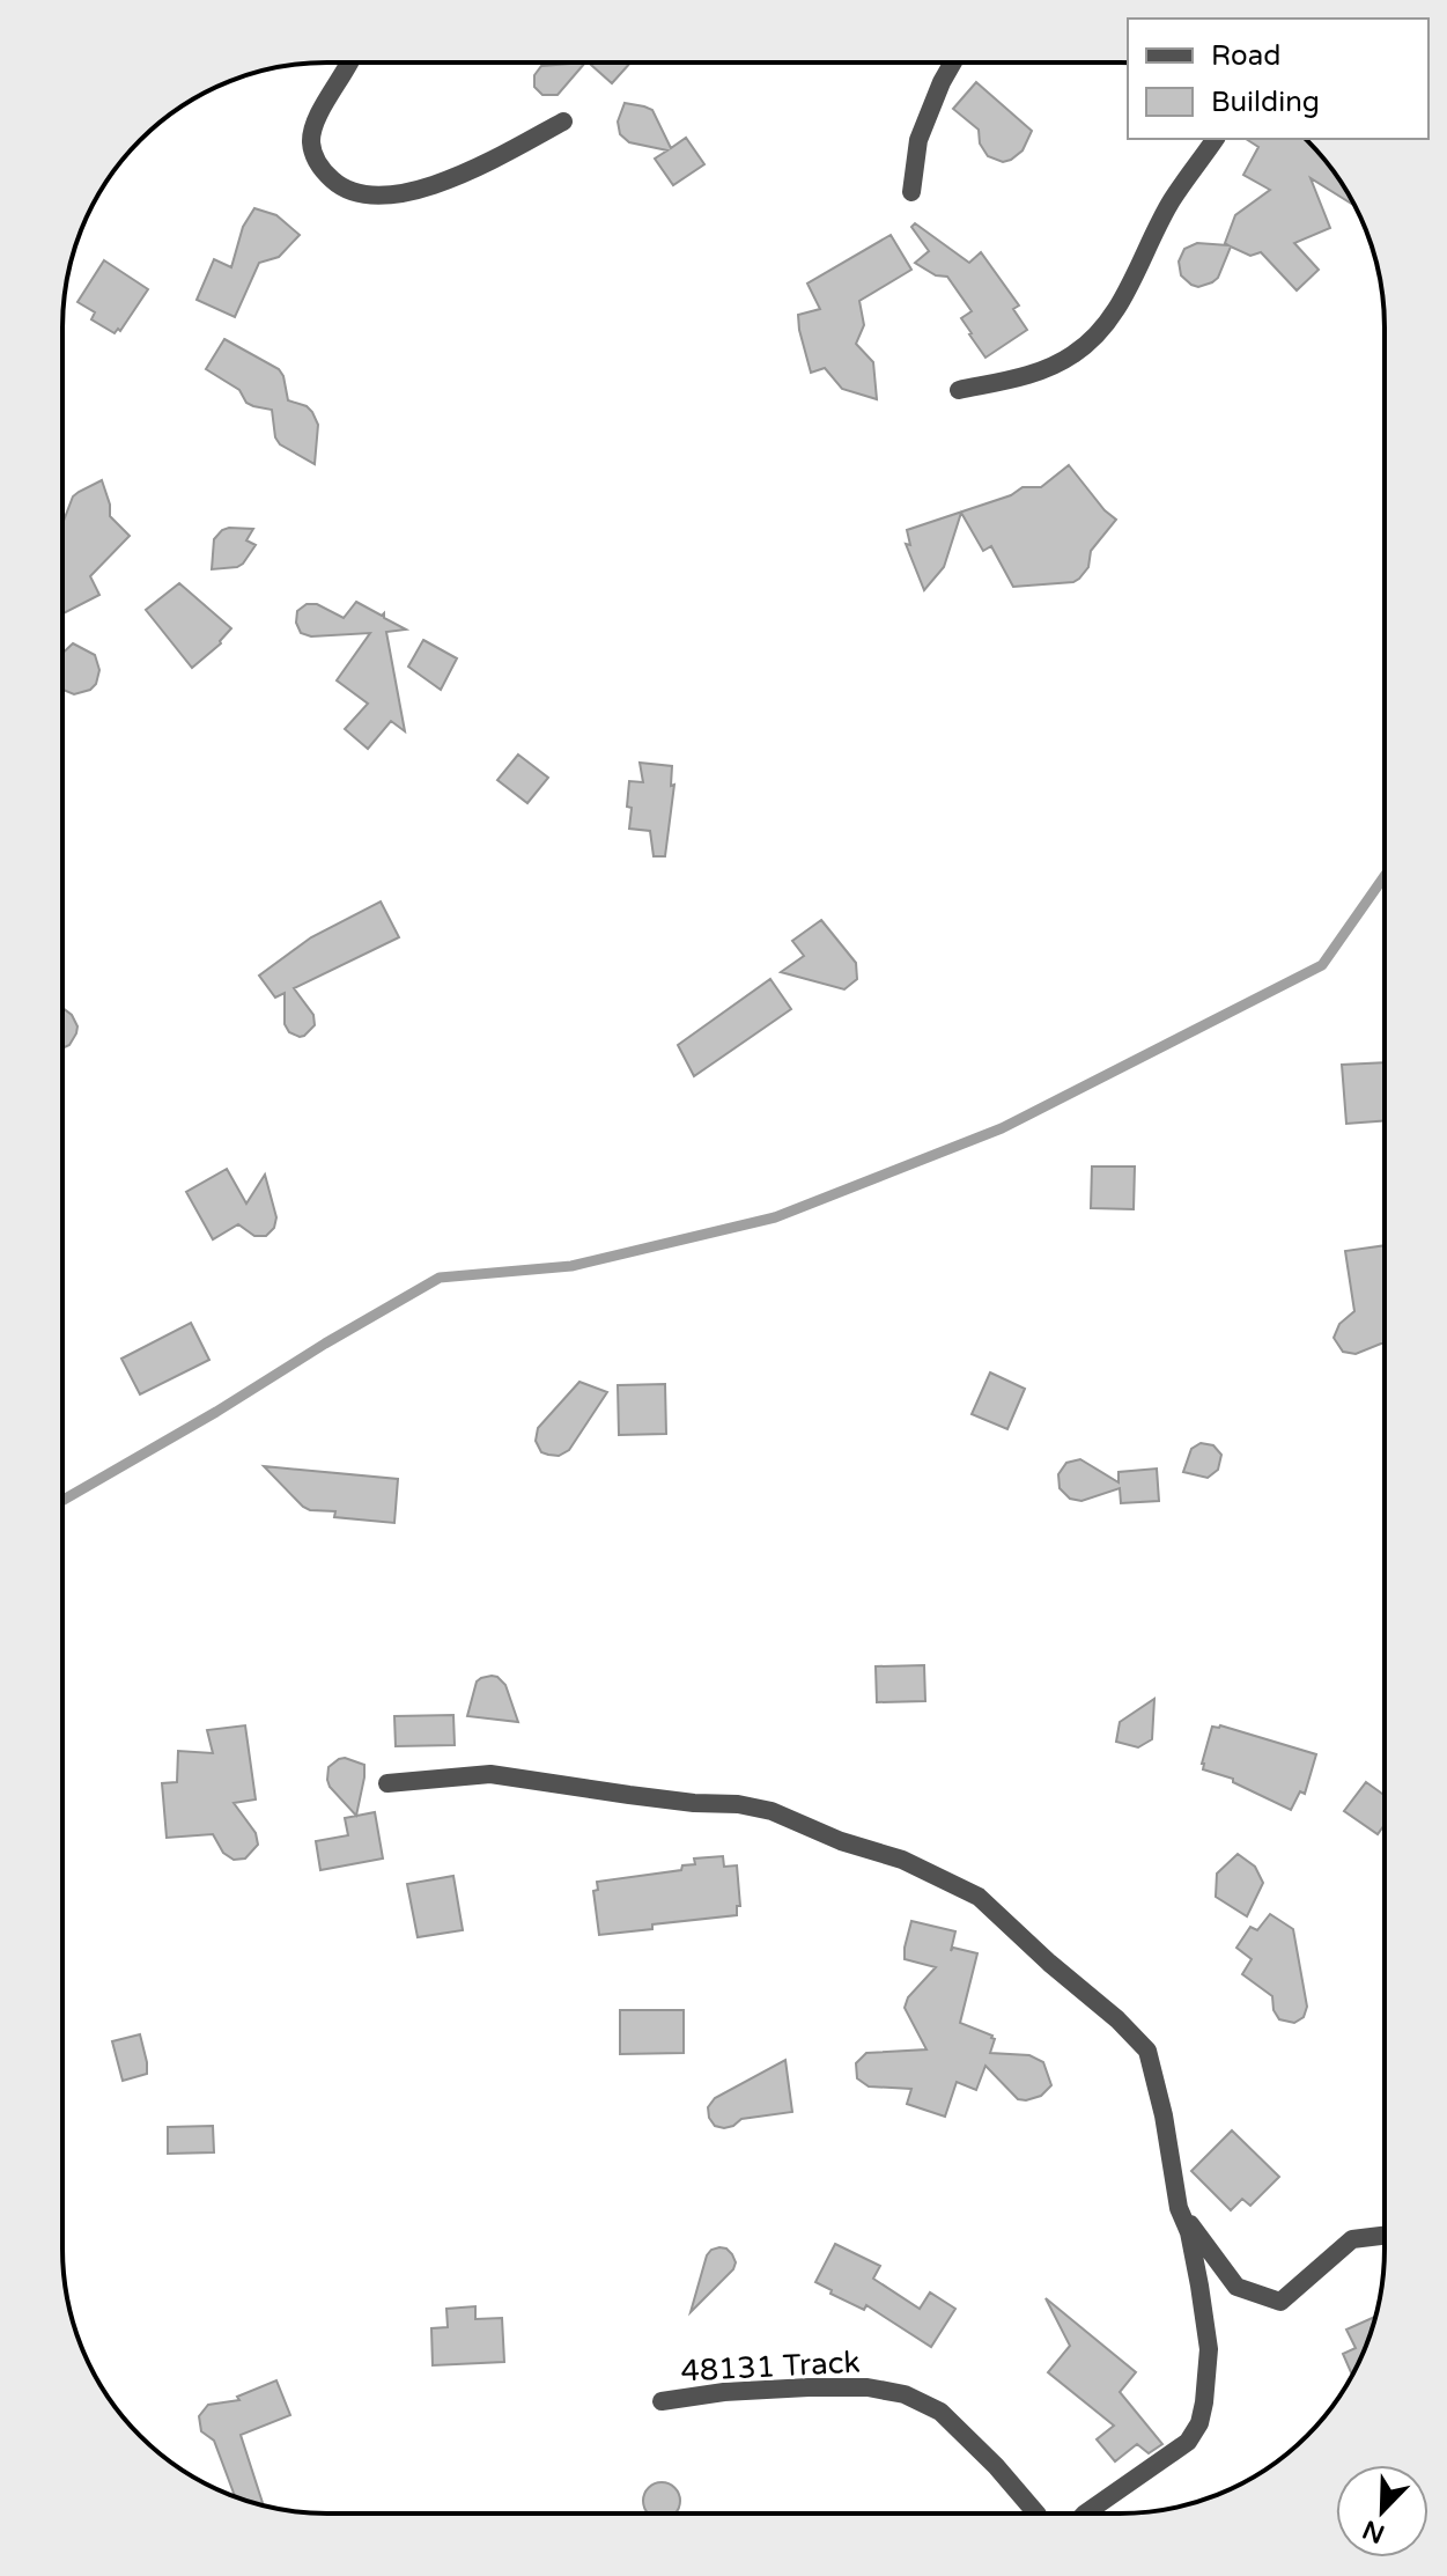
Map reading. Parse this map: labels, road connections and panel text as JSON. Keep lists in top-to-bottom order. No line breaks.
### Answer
{"streets":{"street":["48131 Track"]},"legend":["Road","Building"],"north":"bottom left"}
